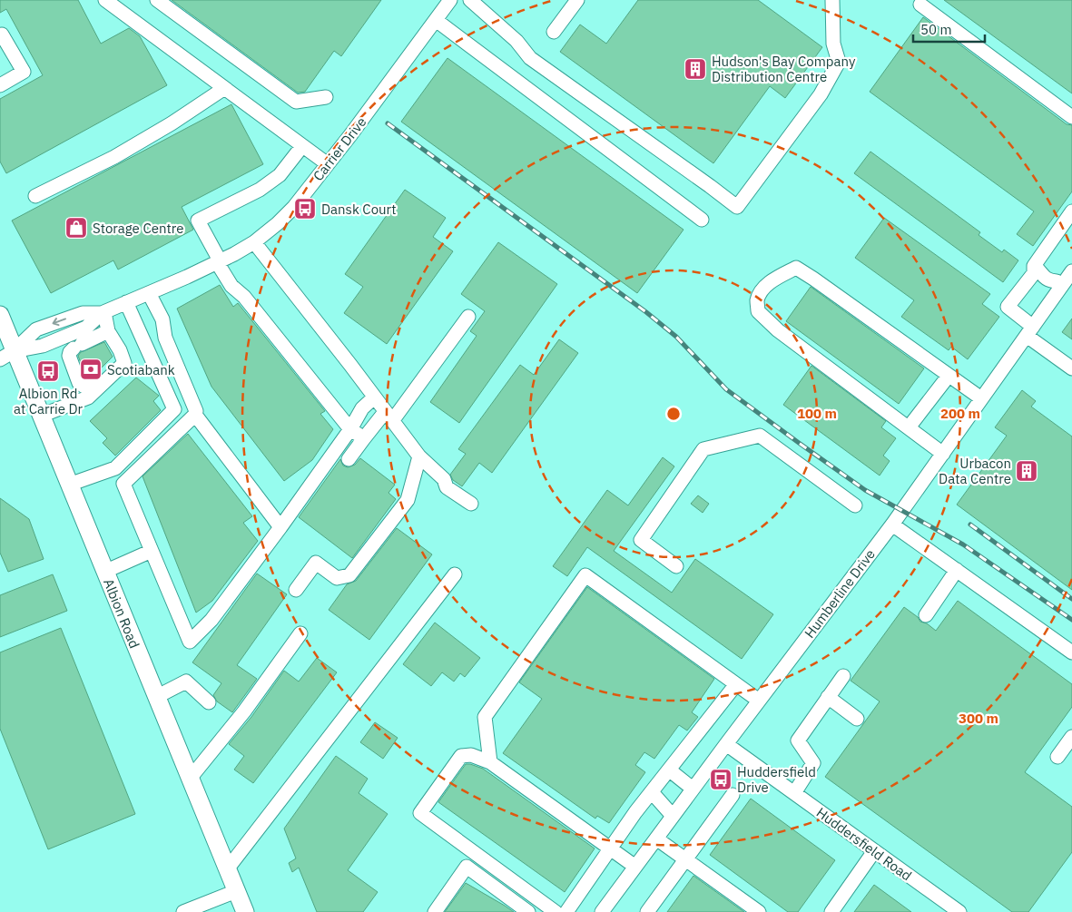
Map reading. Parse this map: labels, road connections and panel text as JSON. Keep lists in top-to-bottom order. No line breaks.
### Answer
{"streets":{"main road":["Albion Road"],"street":["Carrier Drive","Humberline Drive","Huddersfield Road"]},"crossings":[["Carrier Drive","Albion Road"],["Humberline Drive","Huddersfield Road"]],"places":{"building":["Hudson's Bay Company Distribution Centre","Urbacon Data Centre"],"bus stop":["Dansk Court","Albion Rd at Carrie Dr","Huddersfield Drive"],"shop":["Storage Centre"],"bank":["Scotiabank"]},"scale_bar":"50 m","rings":["100 m","200 m","300 m"]}
